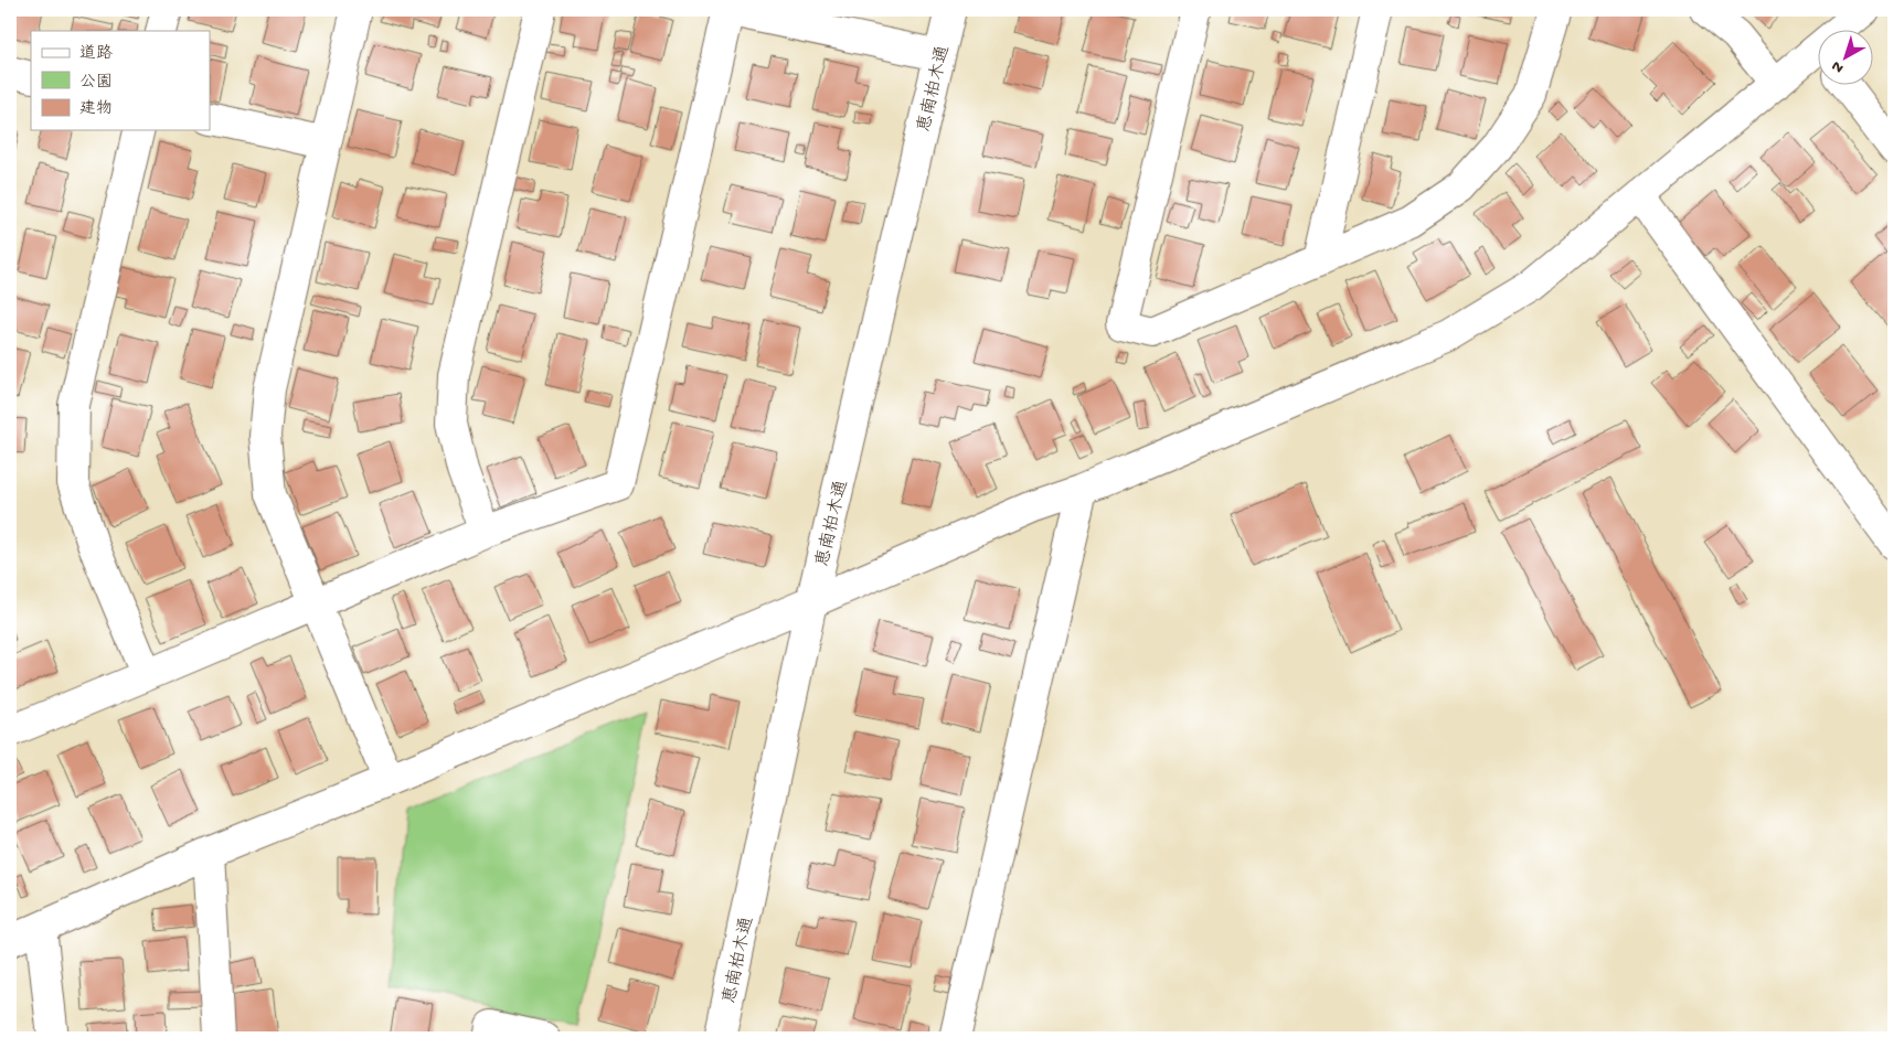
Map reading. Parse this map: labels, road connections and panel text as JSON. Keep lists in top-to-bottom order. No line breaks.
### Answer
{"streets":{"street":["恵南柏木通"]},"legend":["道路","公園","建物"],"north":"bottom left"}
